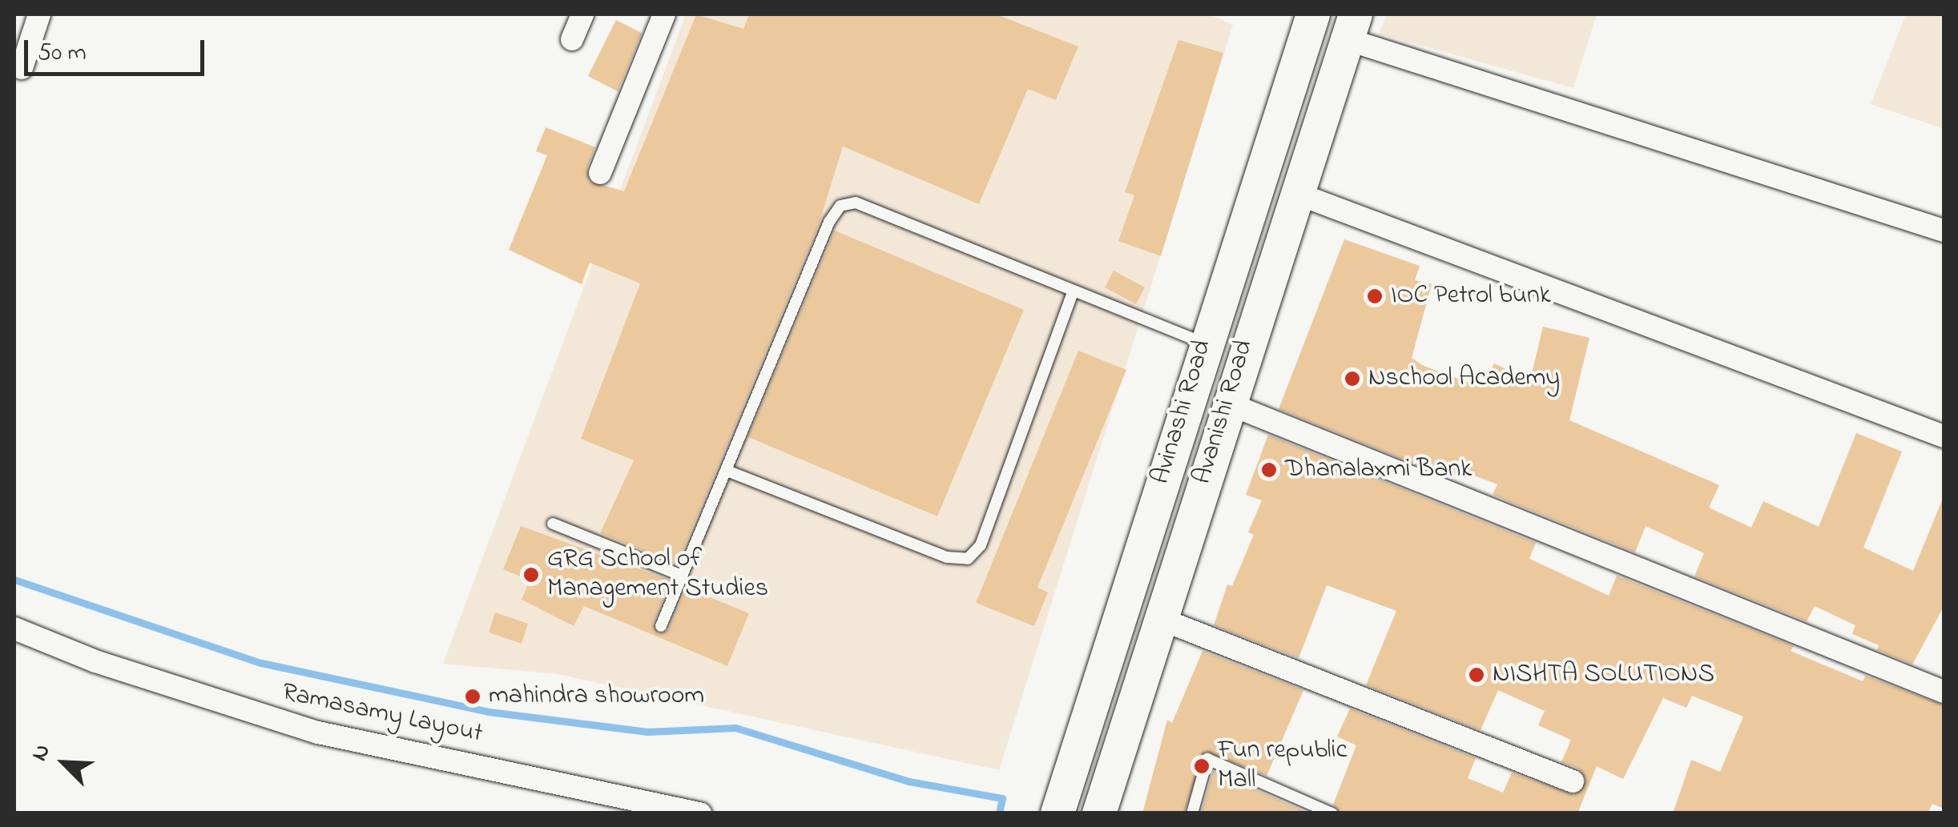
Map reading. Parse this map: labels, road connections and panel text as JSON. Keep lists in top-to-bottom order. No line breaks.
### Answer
{"streets":{"main road":["Avinashi Road","Avanishi Road"],"street":["Ramasamy Layout"]},"places":["IOC Petrol bunk","Nschool Academy","Dhanalaxmi Bank","GRG School of Management Studies","NISHTA SOLUTIONS","mahindra showroom","Fun republic Mall"],"scale_bar":"50 m","north":"top left"}
